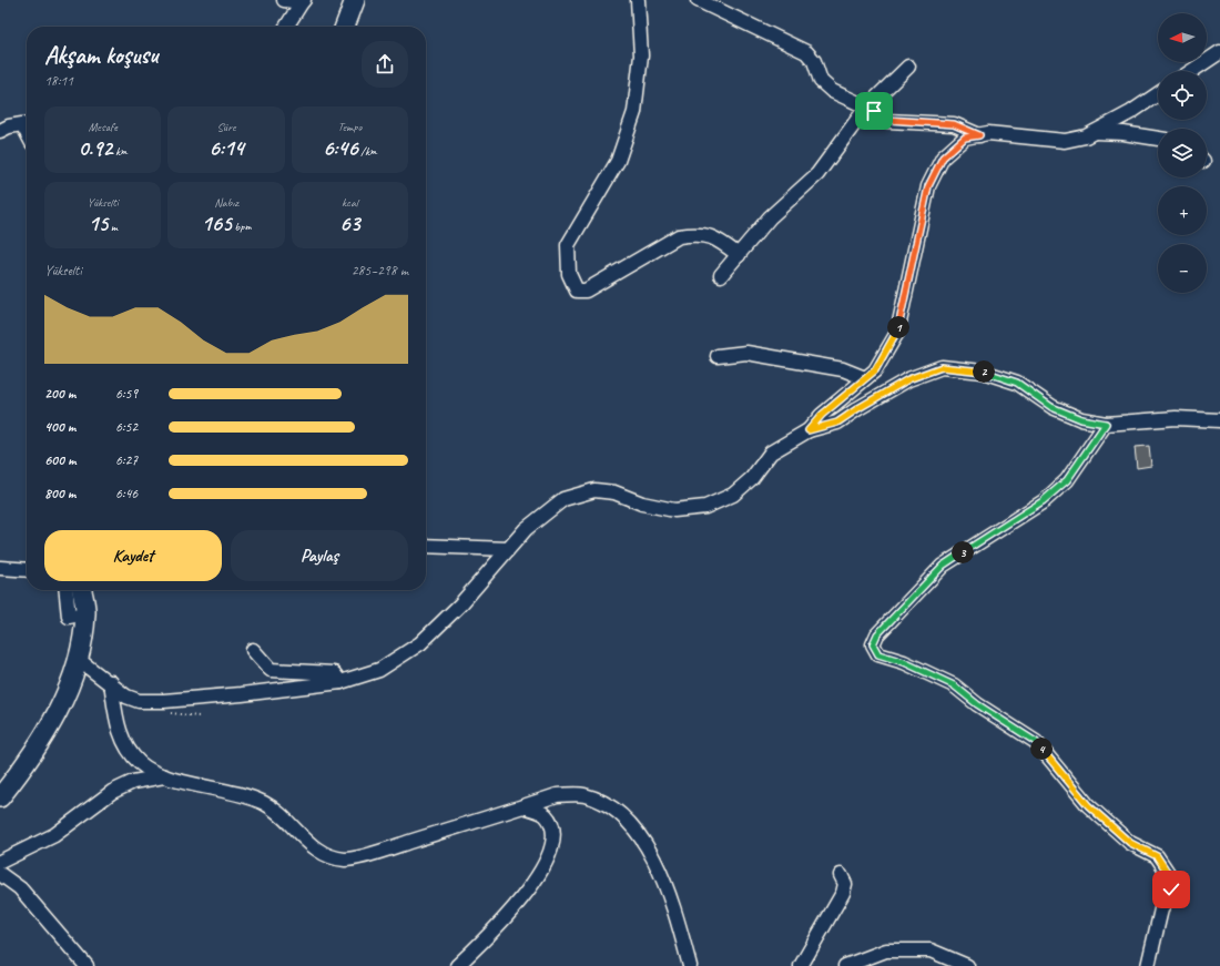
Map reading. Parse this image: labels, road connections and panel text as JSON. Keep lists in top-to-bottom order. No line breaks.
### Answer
{"north":"left","page":{"map_buttons":["+","−"],"heading":["Akşam koşusu","18:11"],"stats":[["Mesafe","0.92 km"],["Süre","6:14"],["Tempo","6:46 /km"],["Yükselti","15 m"],["Nabız","165 bpm"],["kcal","63"]],"chart":["Yükselti","285–298 m"],"pins":["1","2","3","4"],"list":[{"name":"200 m","note":"6:59"},{"name":"400 m","note":"6:52"},{"name":"600 m","note":"6:27"},{"name":"800 m","note":"6:46"}],"buttons":["Kaydet","Paylaş"]}}
